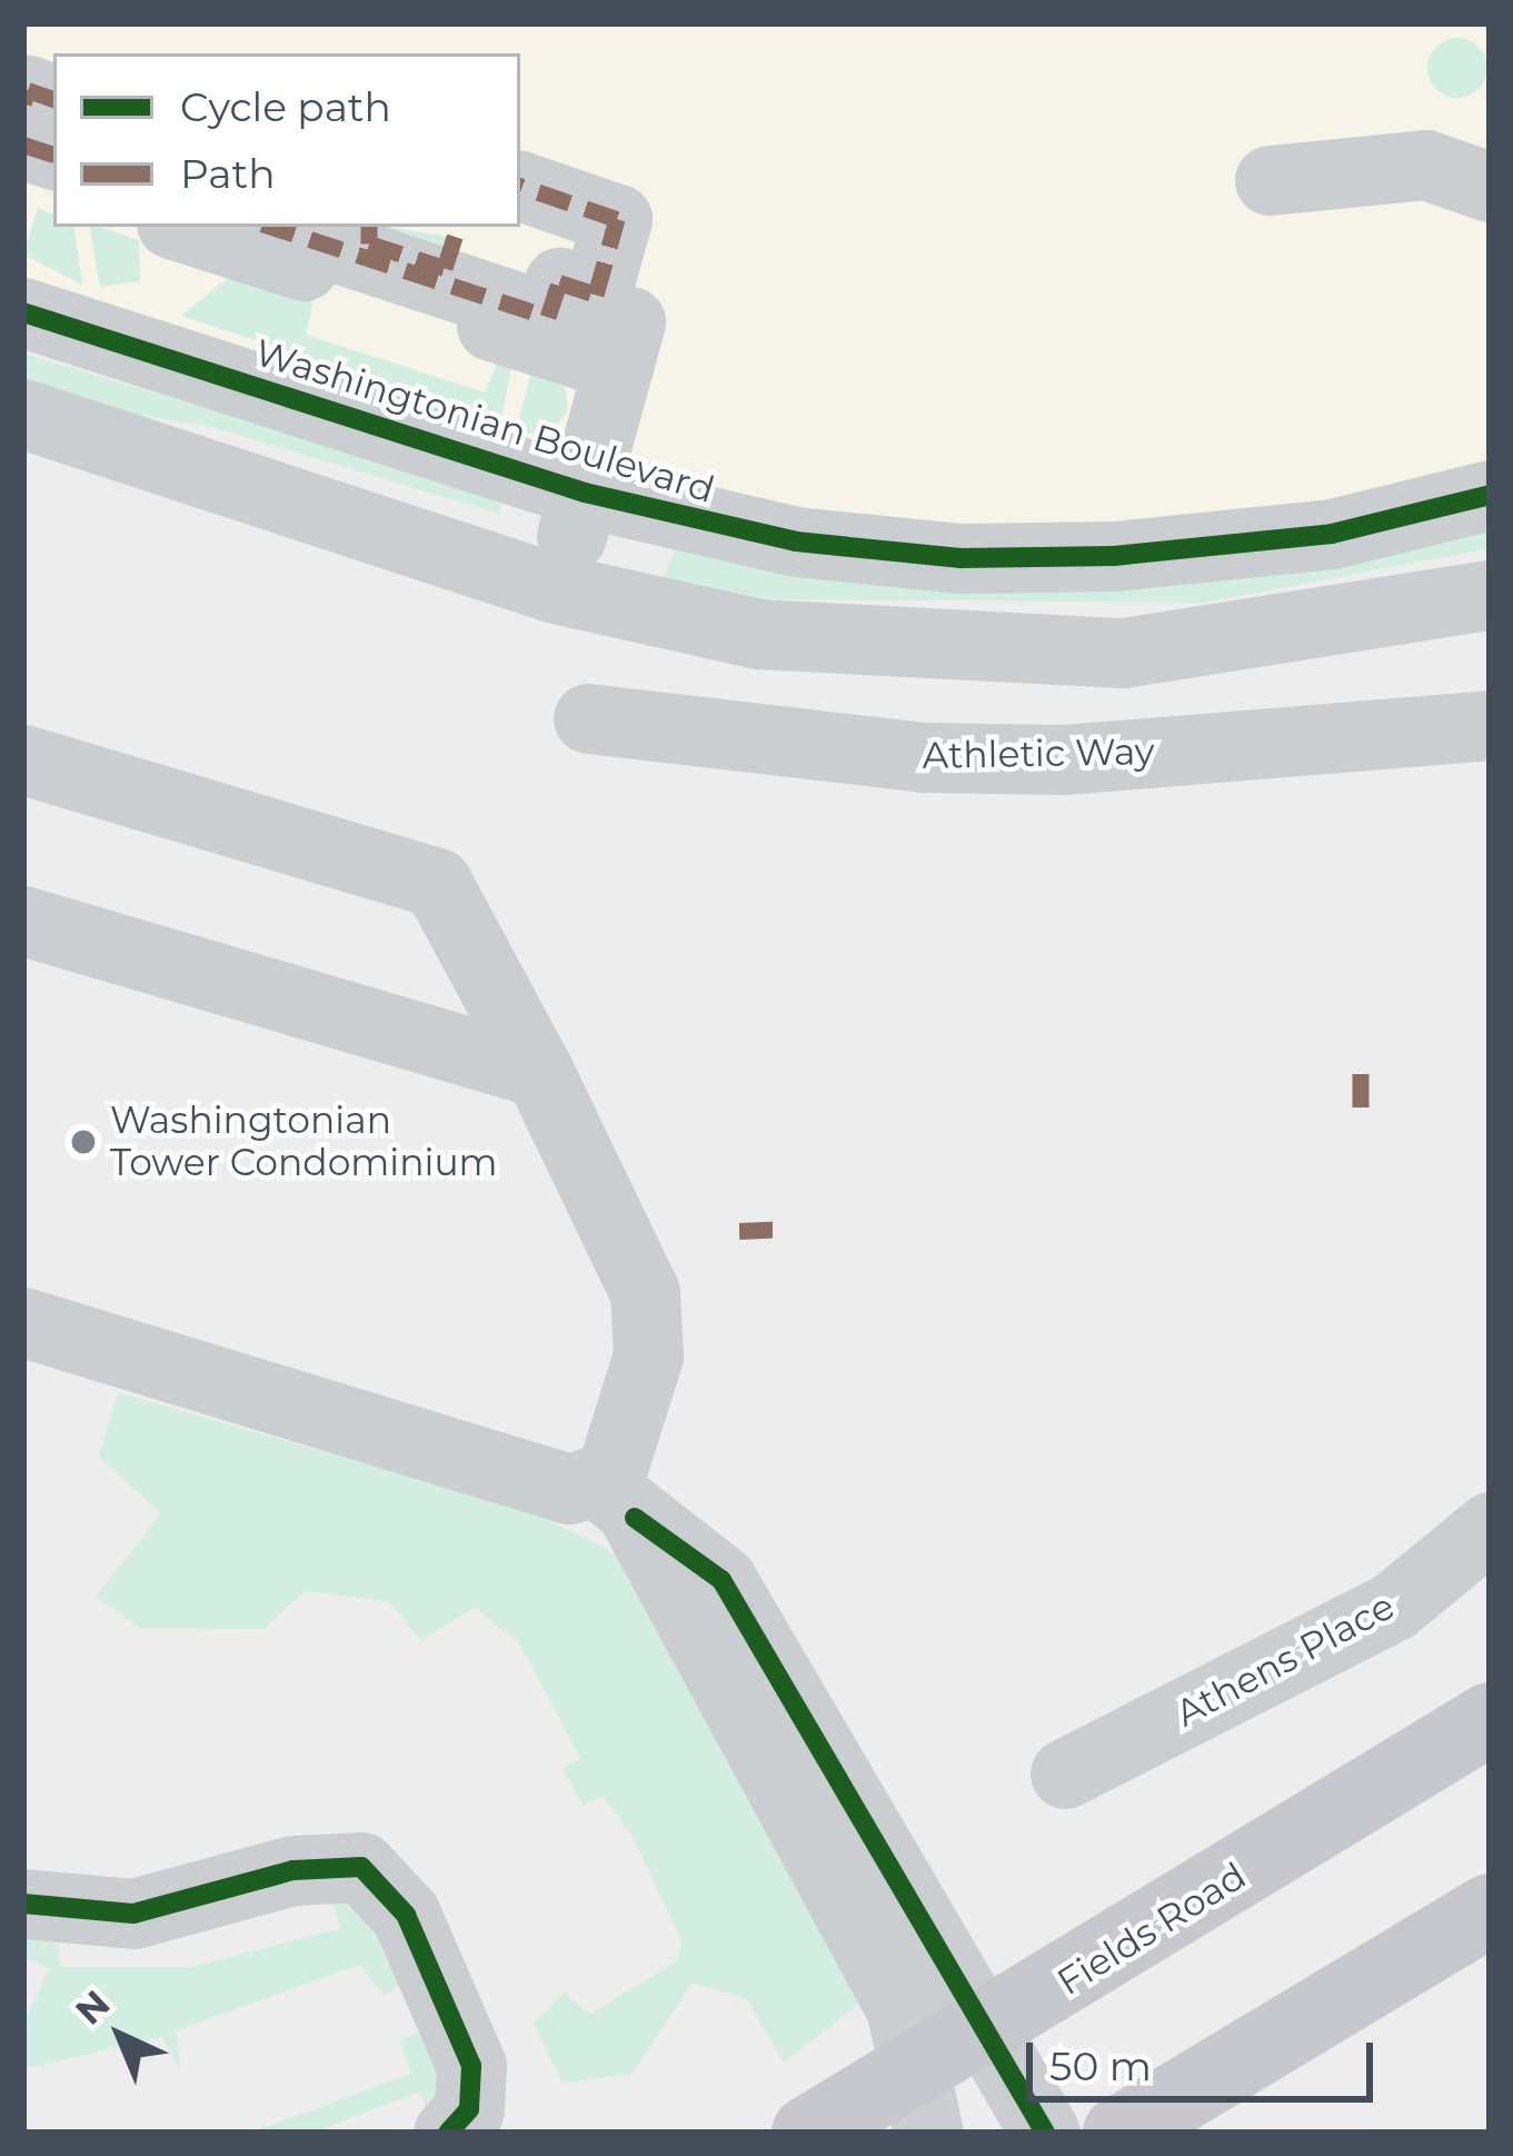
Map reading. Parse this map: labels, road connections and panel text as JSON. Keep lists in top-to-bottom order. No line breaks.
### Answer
{"streets":{"main road":["Fields Road"],"street":["Washingtonian Boulevard","Athletic Way","Athens Place"]},"places":["Washingtonian Tower Condominium"],"legend":["Cycle path","Path"],"scale_bar":"50 m","north":"top left"}
